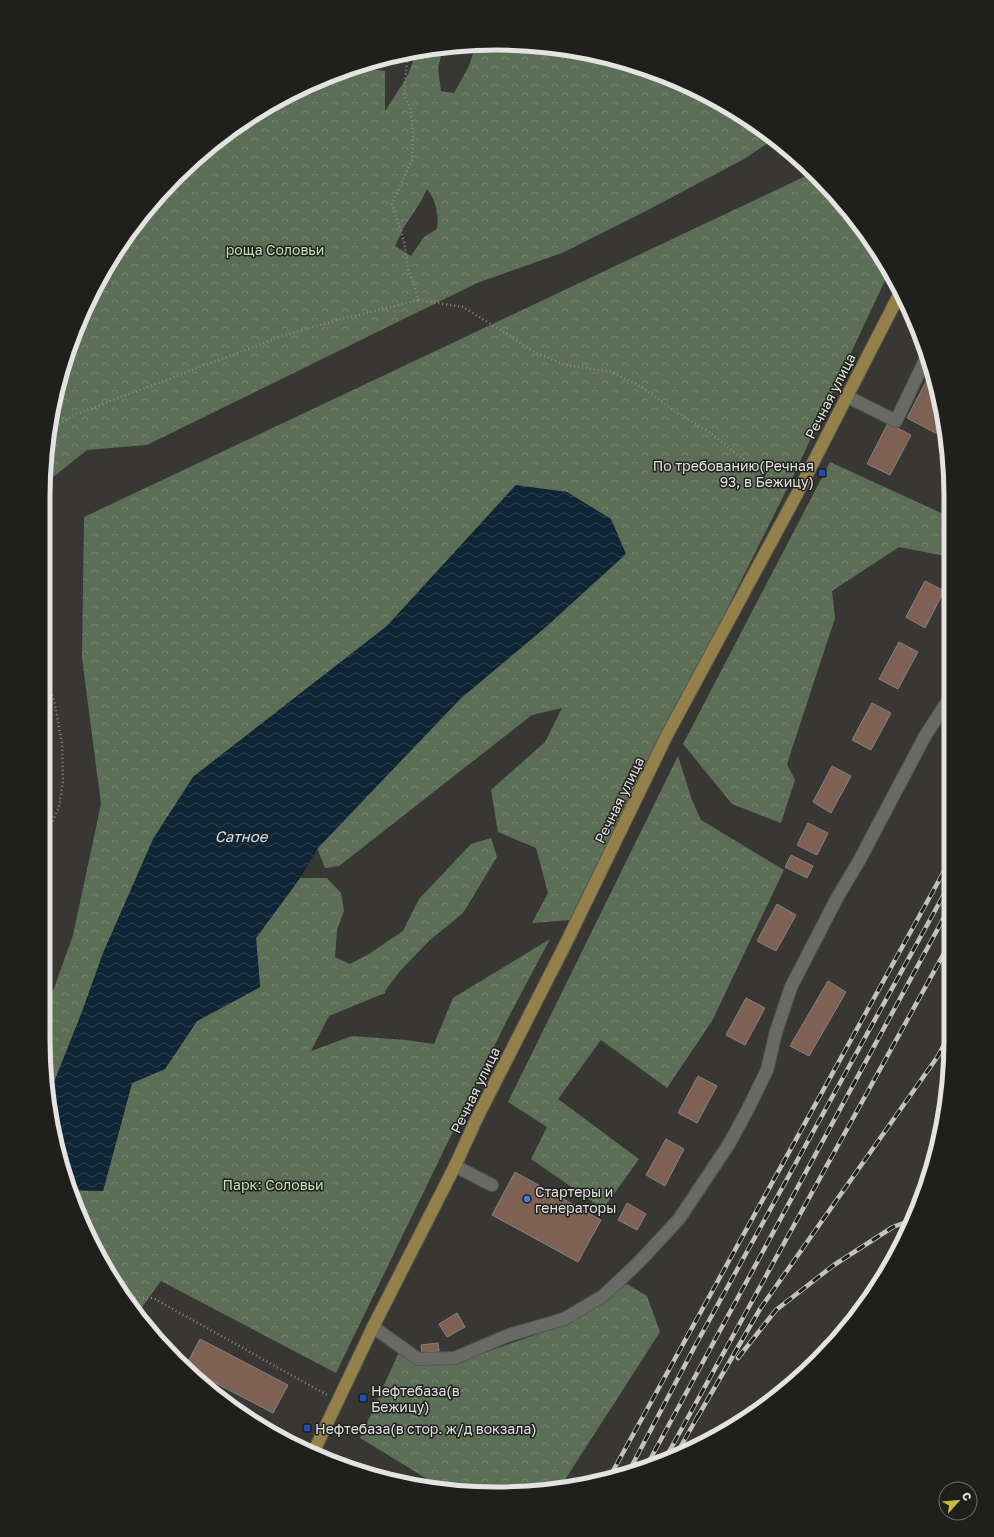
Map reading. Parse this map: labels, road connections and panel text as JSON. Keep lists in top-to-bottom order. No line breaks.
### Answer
{"streets":{"main road":["Речная улица"]},"water":["Сатное"],"parks":["роща Соловьи","Парк: Соловьи"],"places":{"transit":["По требованию(Речная 93, в Бежицу)","Нефтебаза(в Бежицу)","Нефтебаза(в стор. ж/д вокзала)"],"other":["Стартеры и генераторы"]},"north":"top right"}
